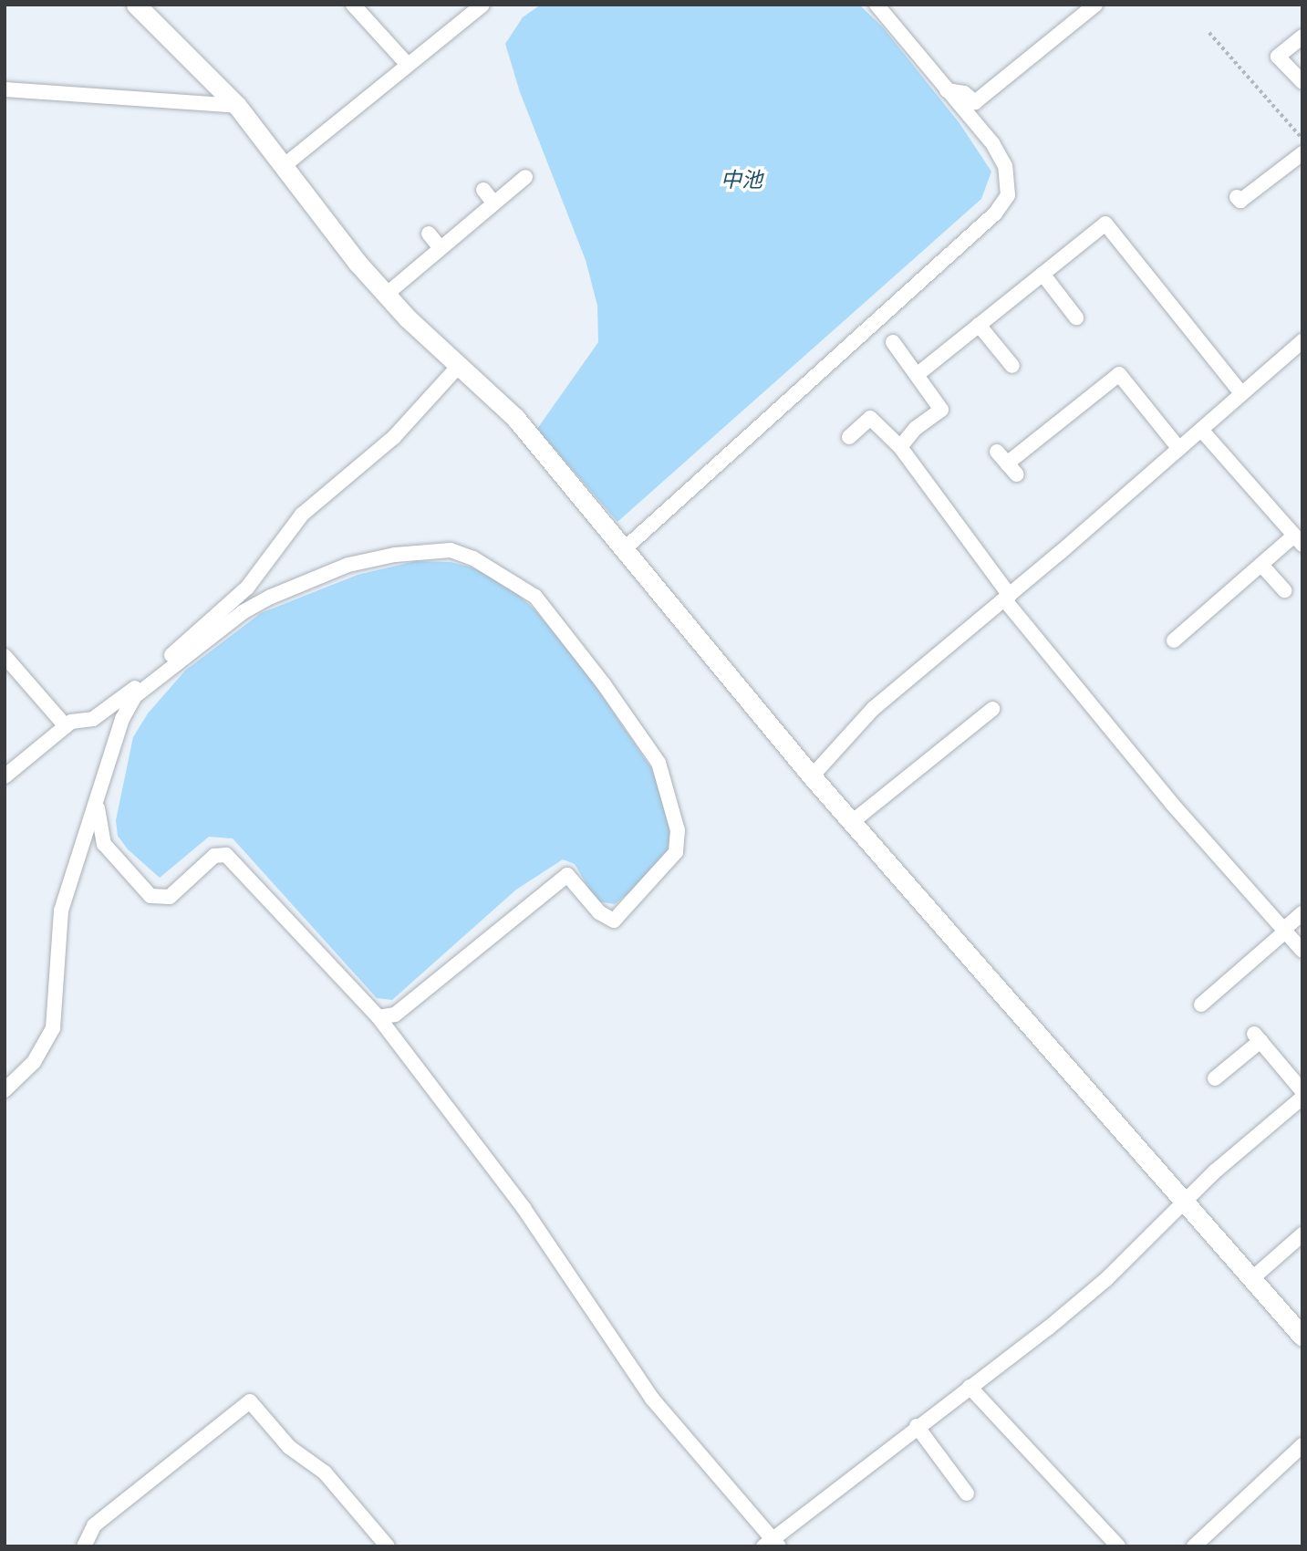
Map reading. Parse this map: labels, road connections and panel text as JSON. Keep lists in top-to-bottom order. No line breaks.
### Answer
{"water":["中池"]}
